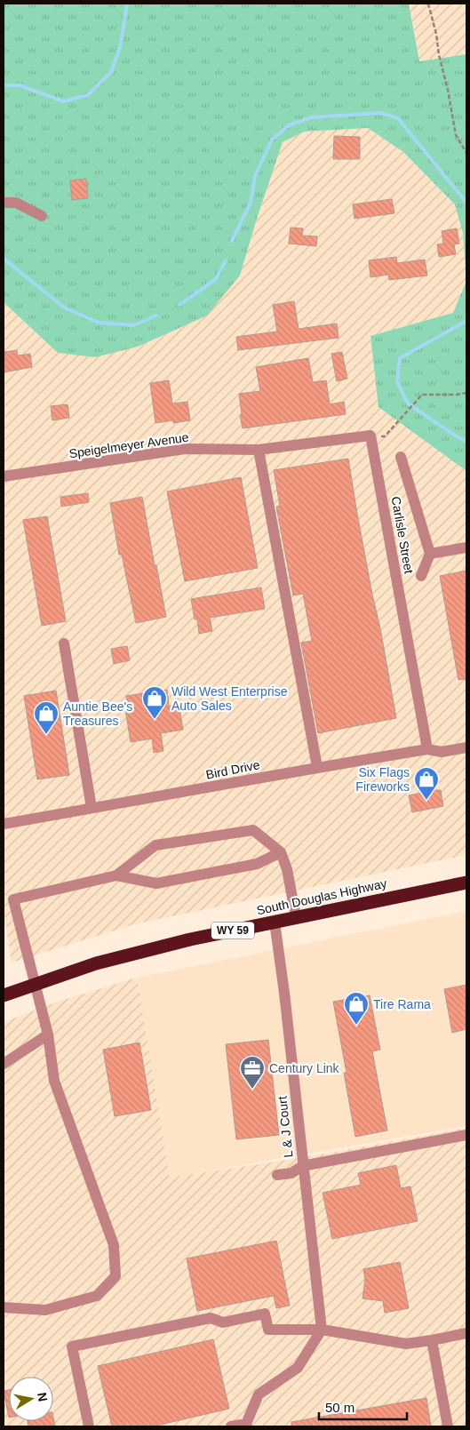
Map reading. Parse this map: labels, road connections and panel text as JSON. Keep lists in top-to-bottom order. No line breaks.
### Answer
{"streets":{"highway":["South Douglas Highway","WY 59"],"street":["Speigelmeyer Avenue","Carlisle Street","Bird Drive","L & J Court"]},"crossings":[["Carlisle Street","Bird Drive"],["South Douglas Highway","L & J Court"]],"places":{"shop":["Wild West Enterprise Auto Sales","Auntie Bee's Treasures","Six Flags Fireworks","Tire Rama"],"office":["Century Link"]},"scale_bar":"50 m","north":"right"}
